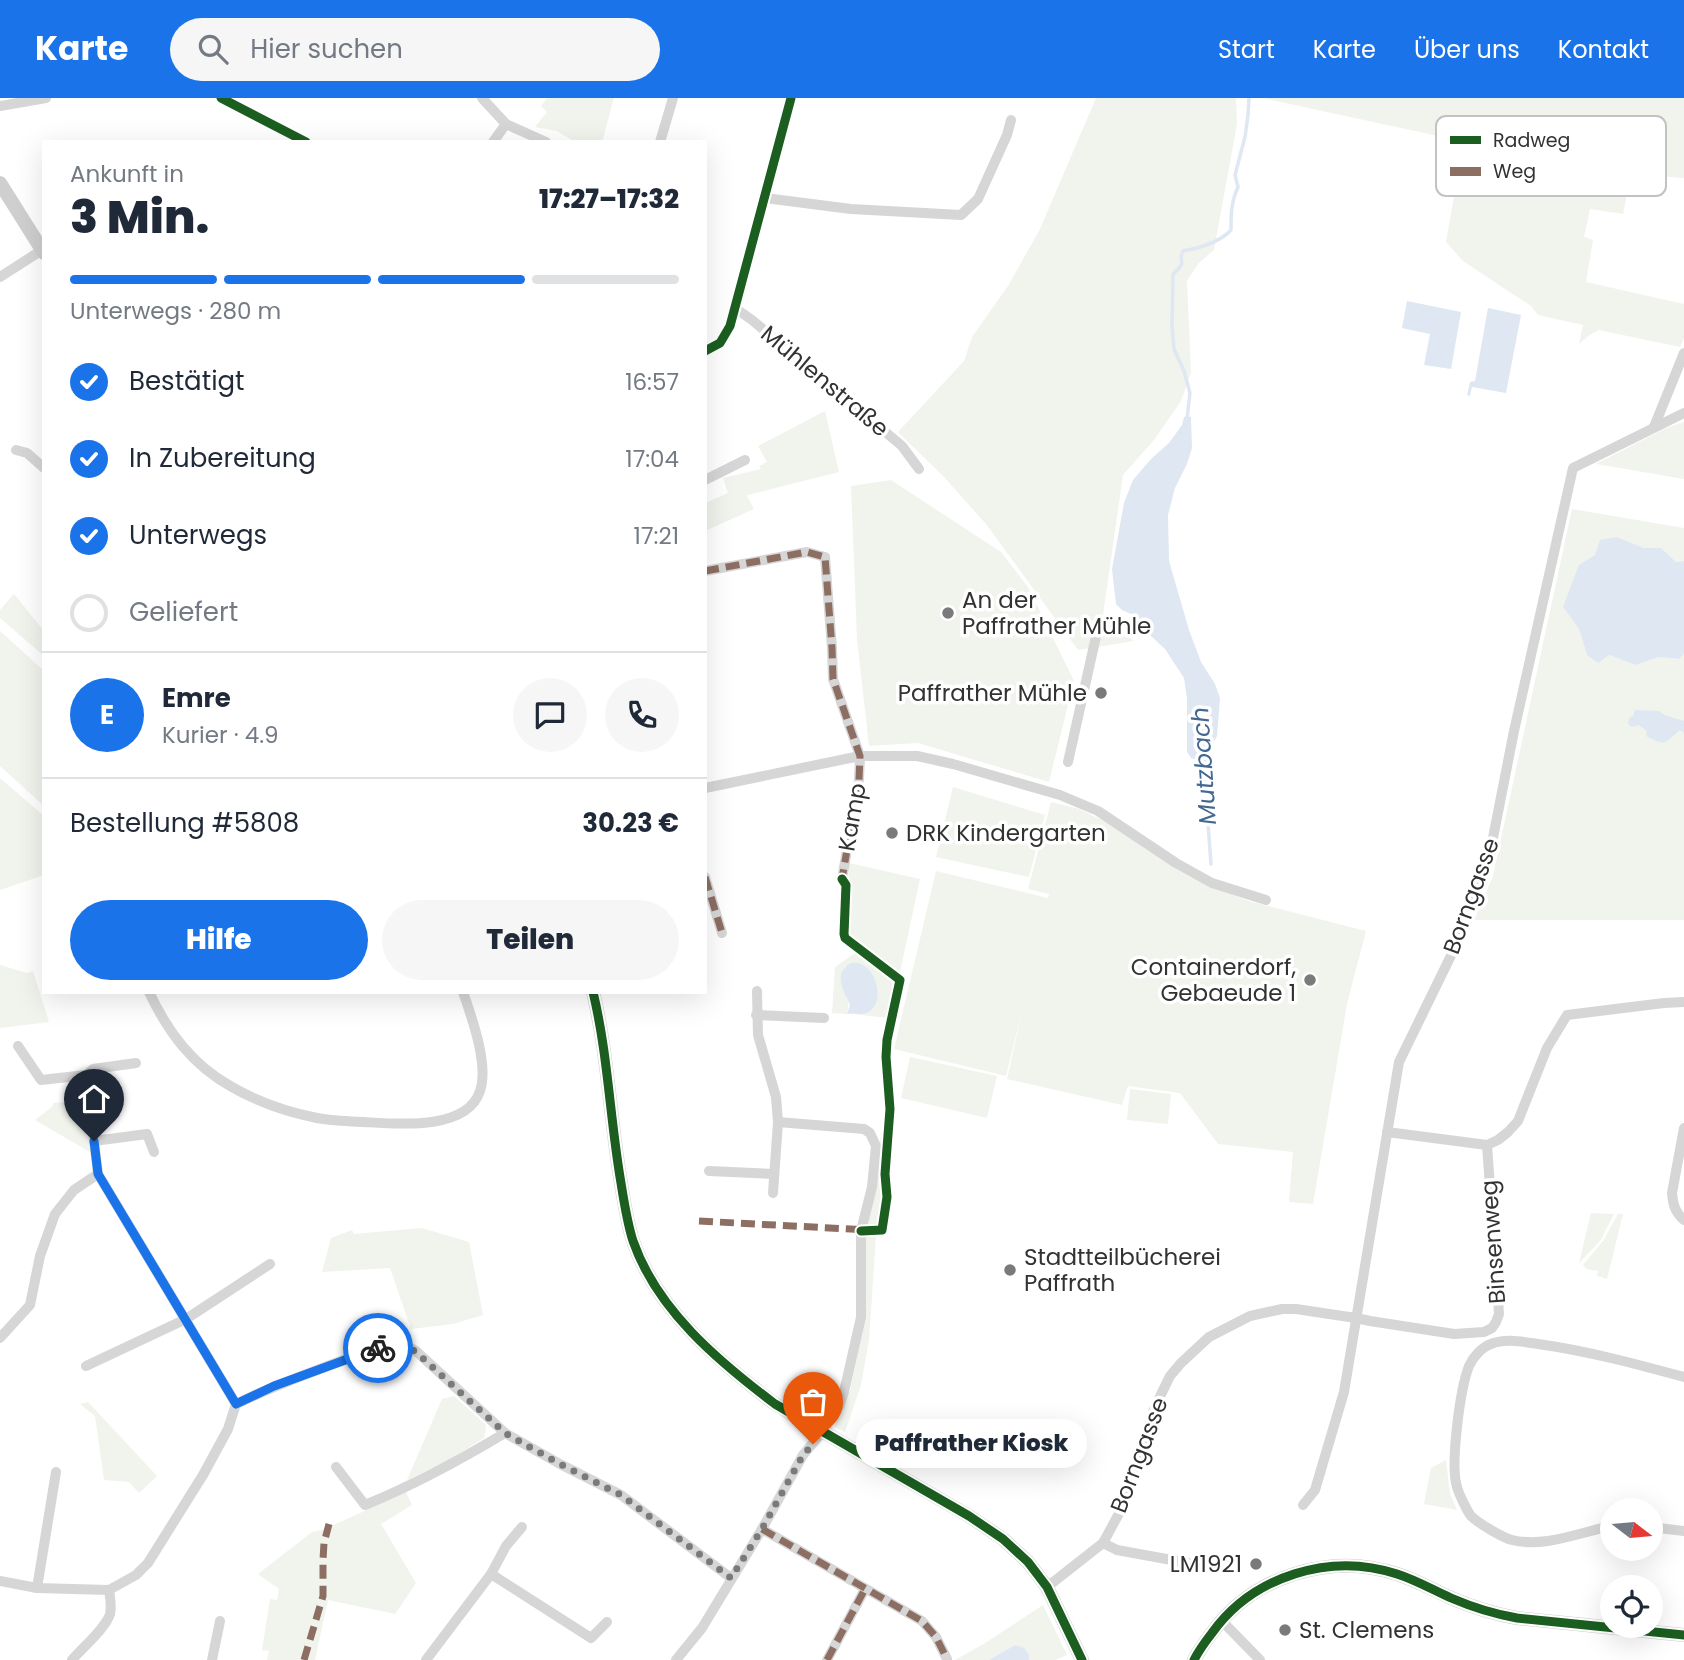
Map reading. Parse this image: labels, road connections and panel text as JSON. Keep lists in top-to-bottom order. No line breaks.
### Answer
{"streets":{"street":["Mühlenstraße","Kamp","Borngasse","Binsenweg"]},"crossings":[["Borngasse","Binsenweg"]],"water":["Mutzbach"],"places":["An der Paffrather Mühle","Paffrather Mühle","DRK Kindergarten","Containerdorf, Gebaeude 1","Stadtteilbücherei Paffrath","Paffrather Kiosk","LM1921","St. Clemens"],"legend":["Radweg","Weg"],"north":"right","page":{"header":"Karte","search":"Hier suchen","nav":["Start","Karte","Über uns","Kontakt"],"heading":["3 Min.","Ankunft in","17:27–17:32"],"panel":["Emre","Kurier · 4.9","Bestellung #5808","30.23 €"],"bar":"Unterwegs · 280 m","list":[["Bestätigt","16:57"],["In Zubereitung","17:04"],["Unterwegs","17:21"],"Geliefert"],"round":"E","buttons":["Hilfe","Teilen"],"bubble":"Paffrather Kiosk"}}
